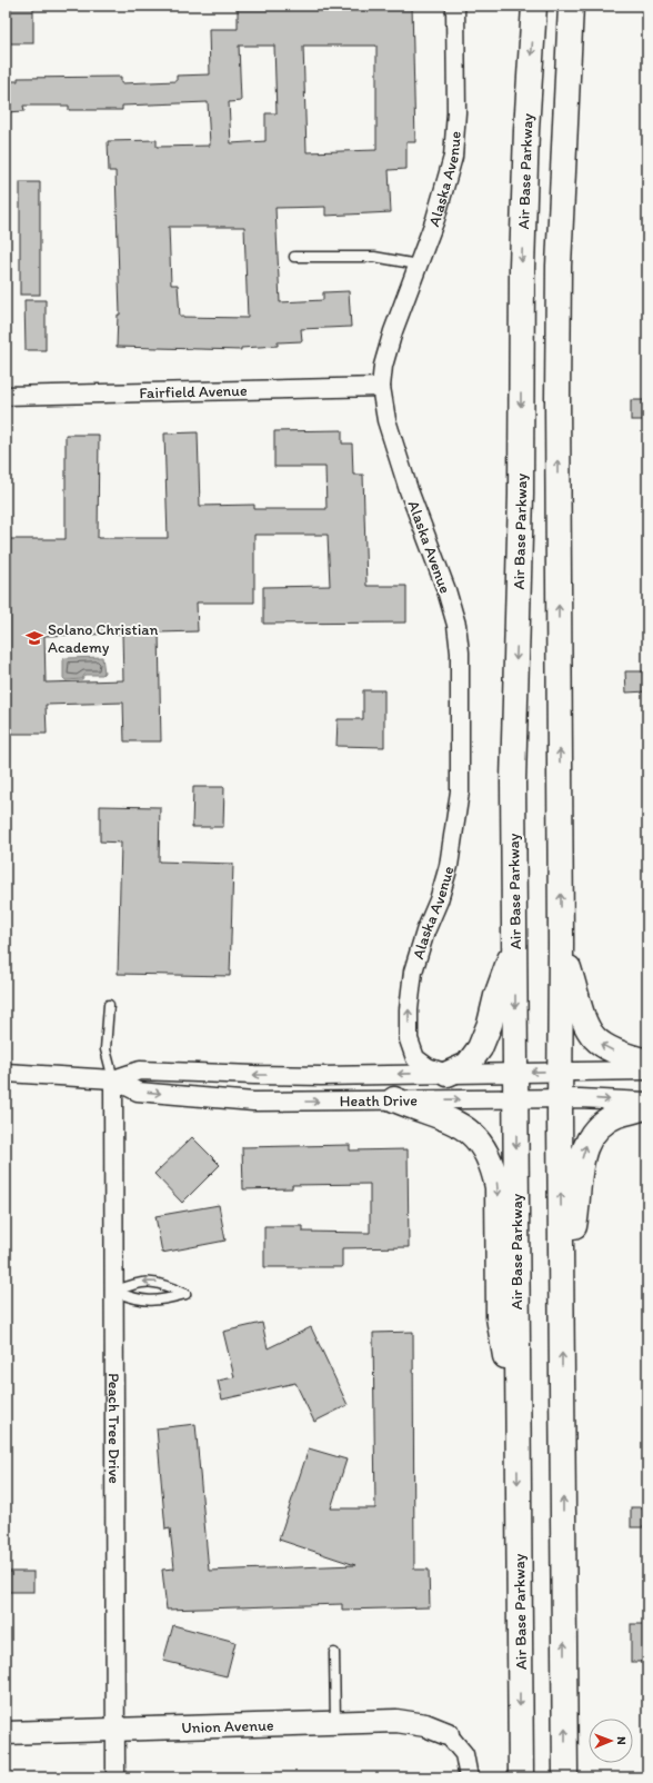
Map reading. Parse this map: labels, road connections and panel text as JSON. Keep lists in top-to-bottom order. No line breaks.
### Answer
{"streets":{"main road":["Air Base Parkway"],"street":["Alaska Avenue","Fairfield Avenue","Heath Drive","Peach Tree Drive","Union Avenue"]},"crossings":[["Air Base Parkway","Heath Drive"],["Alaska Avenue","Fairfield Avenue"],["Alaska Avenue","Heath Drive"],["Heath Drive","Peach Tree Drive"],["Peach Tree Drive","Union Avenue"]],"one_way":["Alaska Avenue"],"places":{"school or university":["Solano Christian Academy"]},"north":"right"}
